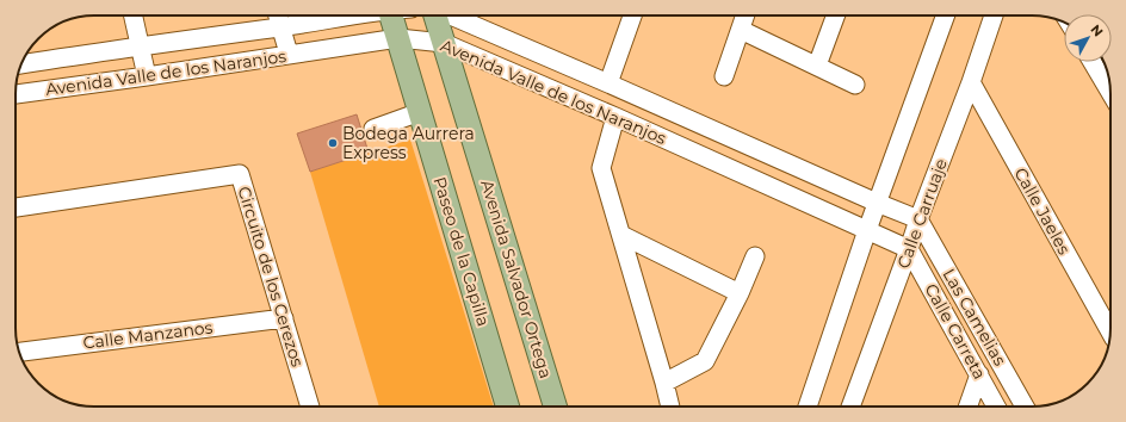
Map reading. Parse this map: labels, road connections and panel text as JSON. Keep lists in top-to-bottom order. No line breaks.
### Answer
{"streets":{"main road":["Paseo de la Capilla","Avenida Salvador Ortega"],"street":["Avenida Valle de los Naranjos","Calle Jaeles","Calle Carruaje","Circuito de los Cerezos","Las Camelias","Calle Carreta","Calle Manzanos"]},"crossings":[["Avenida Valle de los Naranjos","Calle Carruaje"],["Avenida Valle de los Naranjos","Paseo de la Capilla"],["Avenida Valle de los Naranjos","Avenida Salvador Ortega"],["Avenida Valle de los Naranjos","Las Camelias"],["Avenida Valle de los Naranjos","Calle Carreta"],["Calle Jaeles","Calle Carruaje"],["Calle Carruaje","Las Camelias"],["Calle Carruaje","Calle Carreta"],["Circuito de los Cerezos","Calle Manzanos"]],"places":["Bodega Aurrera Express"],"north":"top right"}
